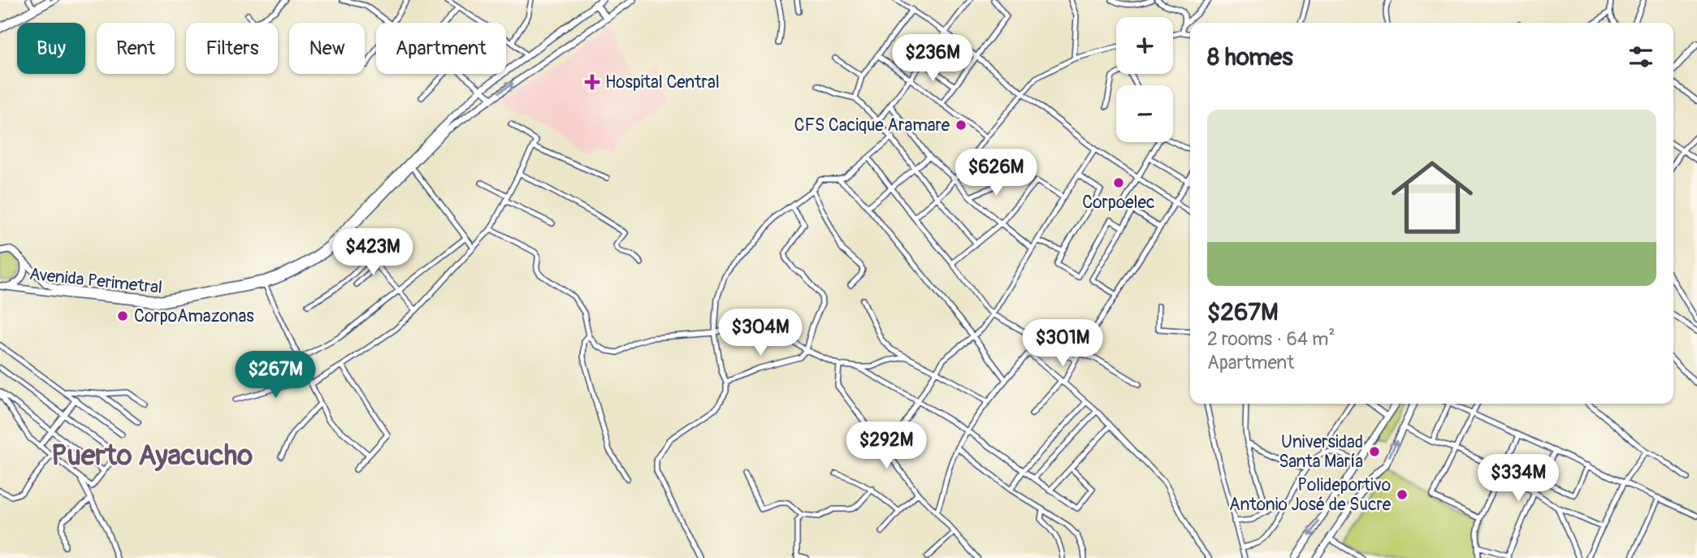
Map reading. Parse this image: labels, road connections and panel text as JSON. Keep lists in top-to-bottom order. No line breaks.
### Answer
{"streets":{"main road":["Avenida Perimetral"]},"districts":["Puerto Ayacucho"],"places":{"health":["Hospital Central"],"other":["CFS Cacique Aramare","Corpoelec","CorpoAmazonas","Universidad Santa María","Polideportivo Antonio José de Sucre"]},"page":{"map_buttons":["+","−"],"chip":["Buy","Rent","Filters","New","Apartment"],"heading":"8 homes","price":["$236M","$626M","$423M","$304M","$301M","$267M","$292M","$334M"],"list":[{"name":"$267M","note":"2 rooms · 64 m² · Apartment"}]}}
